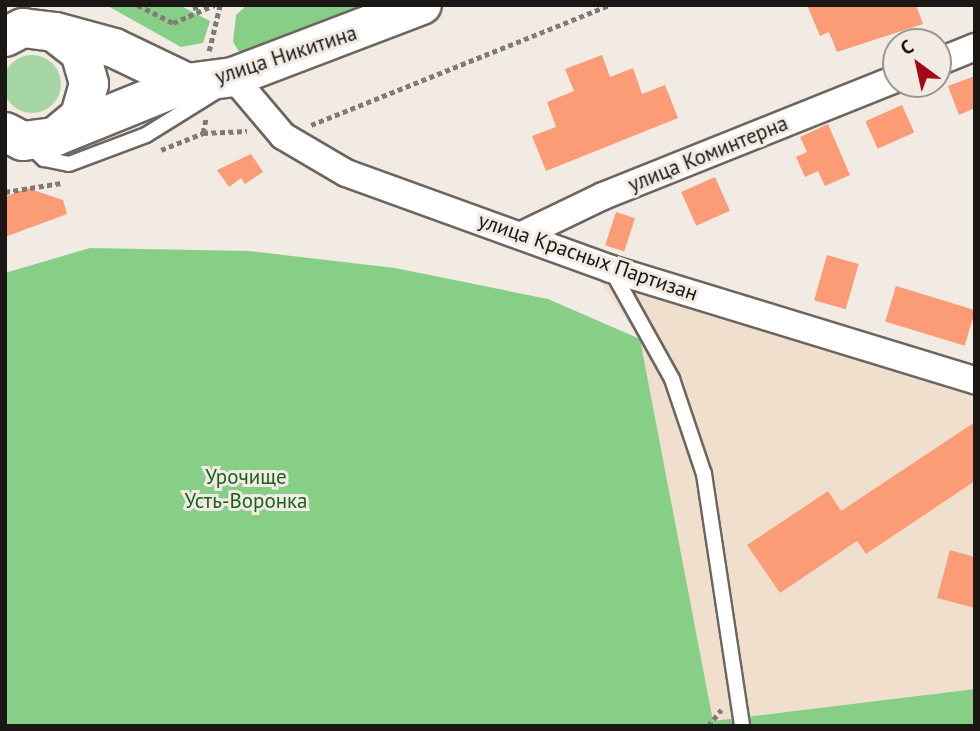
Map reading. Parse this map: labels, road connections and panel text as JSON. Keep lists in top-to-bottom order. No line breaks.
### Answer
{"streets":{"main road":["улица Никитина"],"street":["улица Коминтерна","улица Красных Партизан"]},"crossings":[["улица Никитина","улица Красных Партизан"],["улица Коминтерна","улица Красных Партизан"]],"parks":["Урочище Усть-Воронка"],"north":"top left"}
